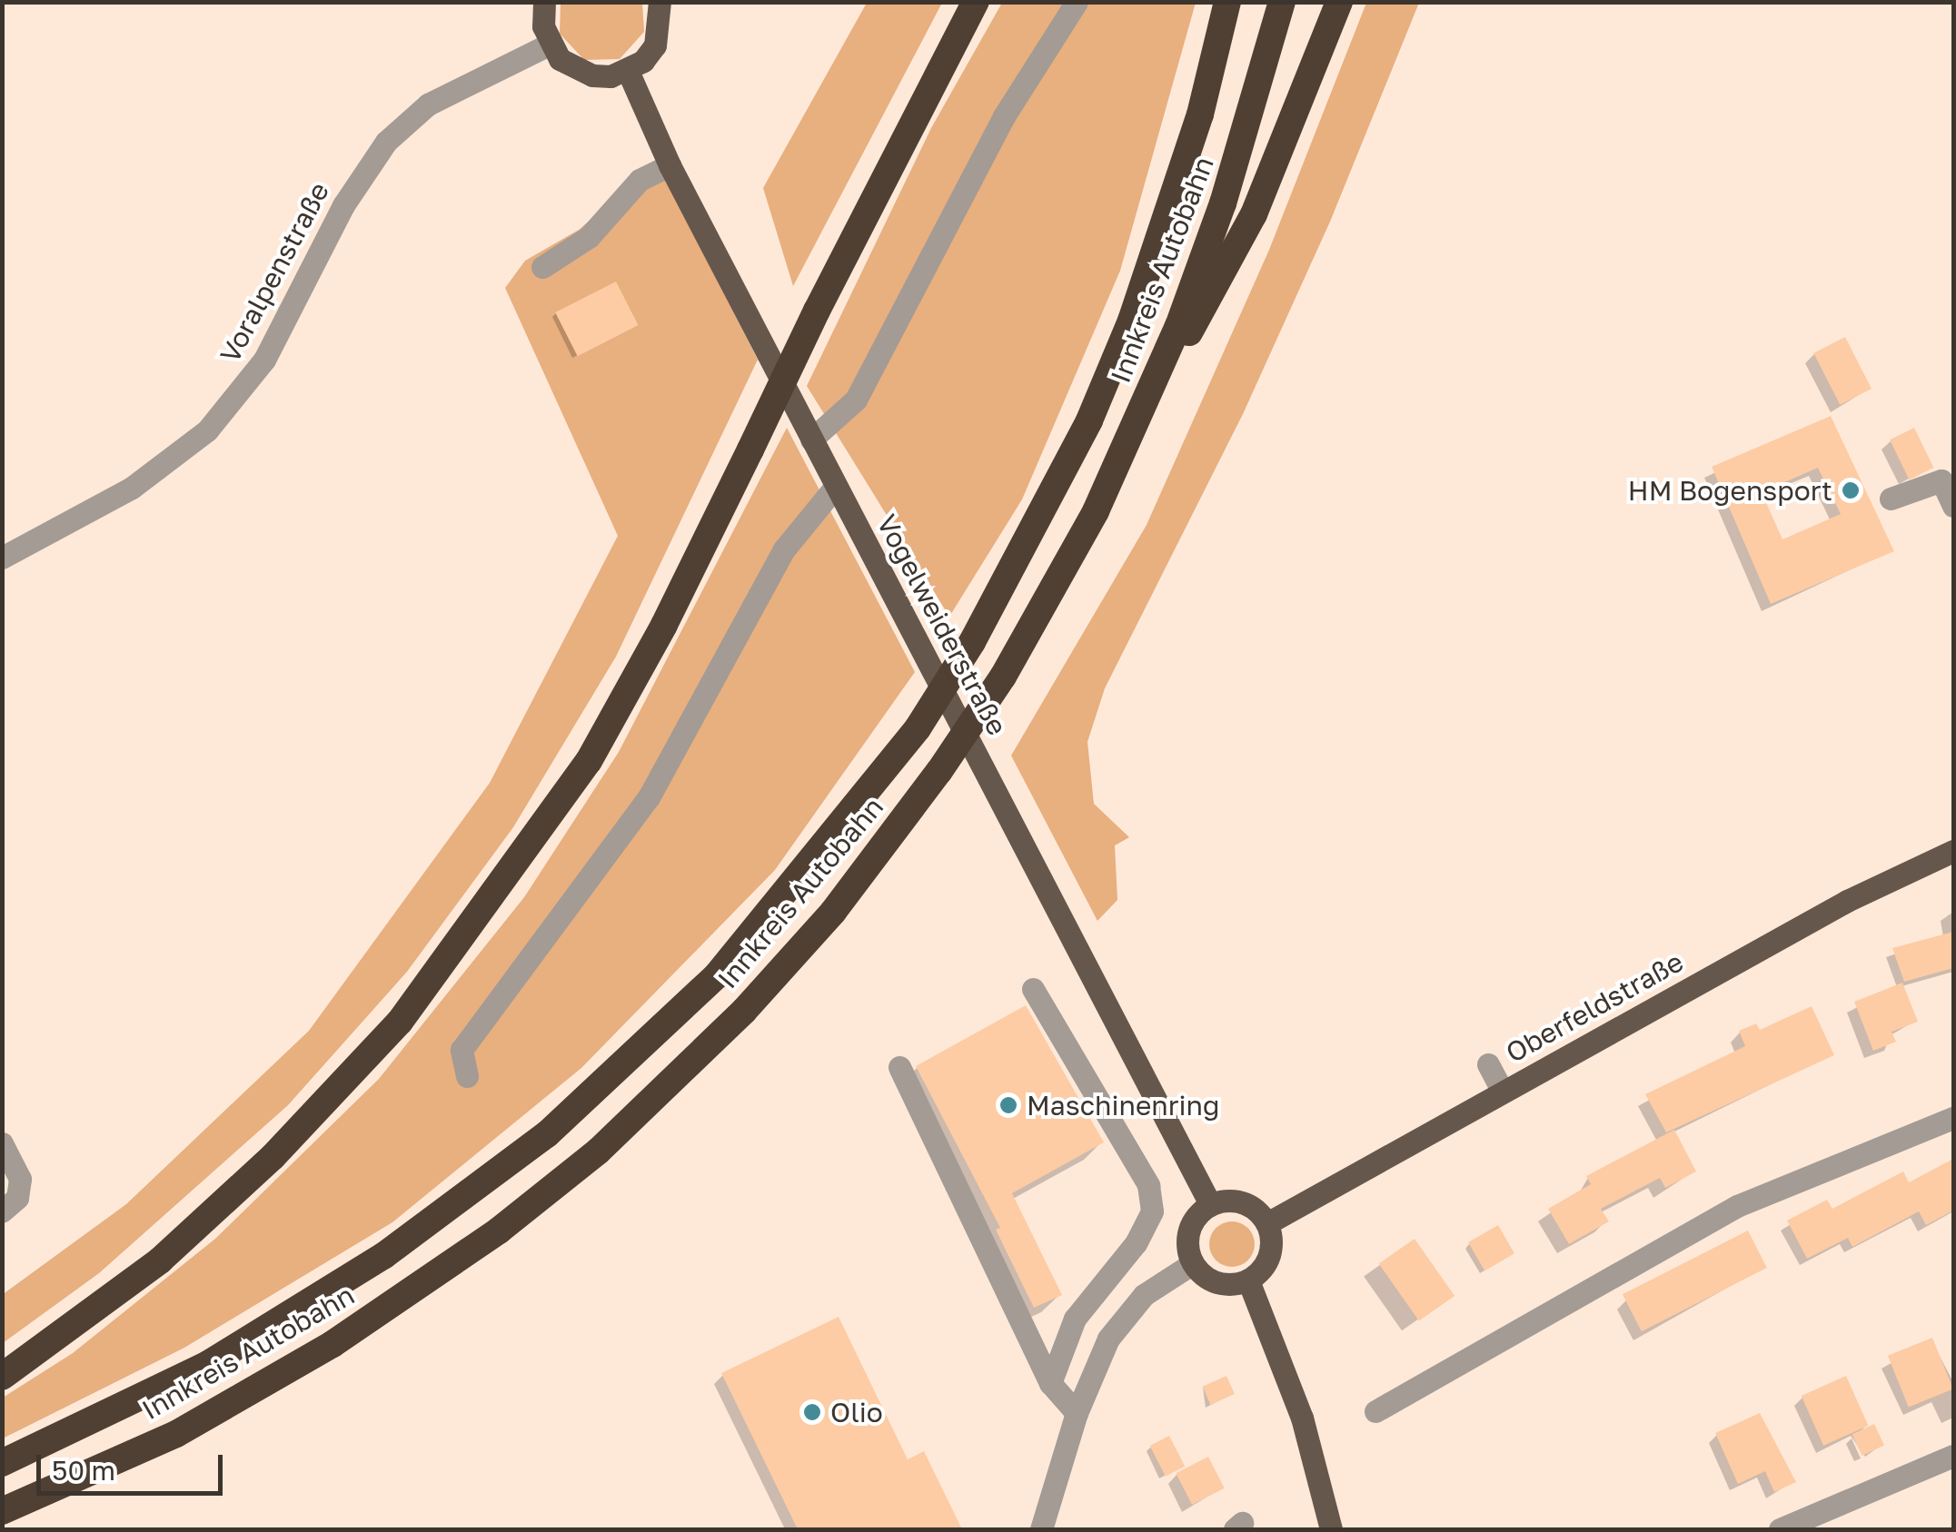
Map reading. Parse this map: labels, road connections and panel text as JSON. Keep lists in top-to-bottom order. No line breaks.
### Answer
{"streets":{"highway":["Innkreis Autobahn"],"main road":["Vogelweiderstraße","Oberfeldstraße"],"street":["Voralpenstraße"]},"crossings":[["Vogelweiderstraße","Oberfeldstraße"]],"places":["HM Bogensport","Maschinenring","Olio"],"scale_bar":"50 m"}
